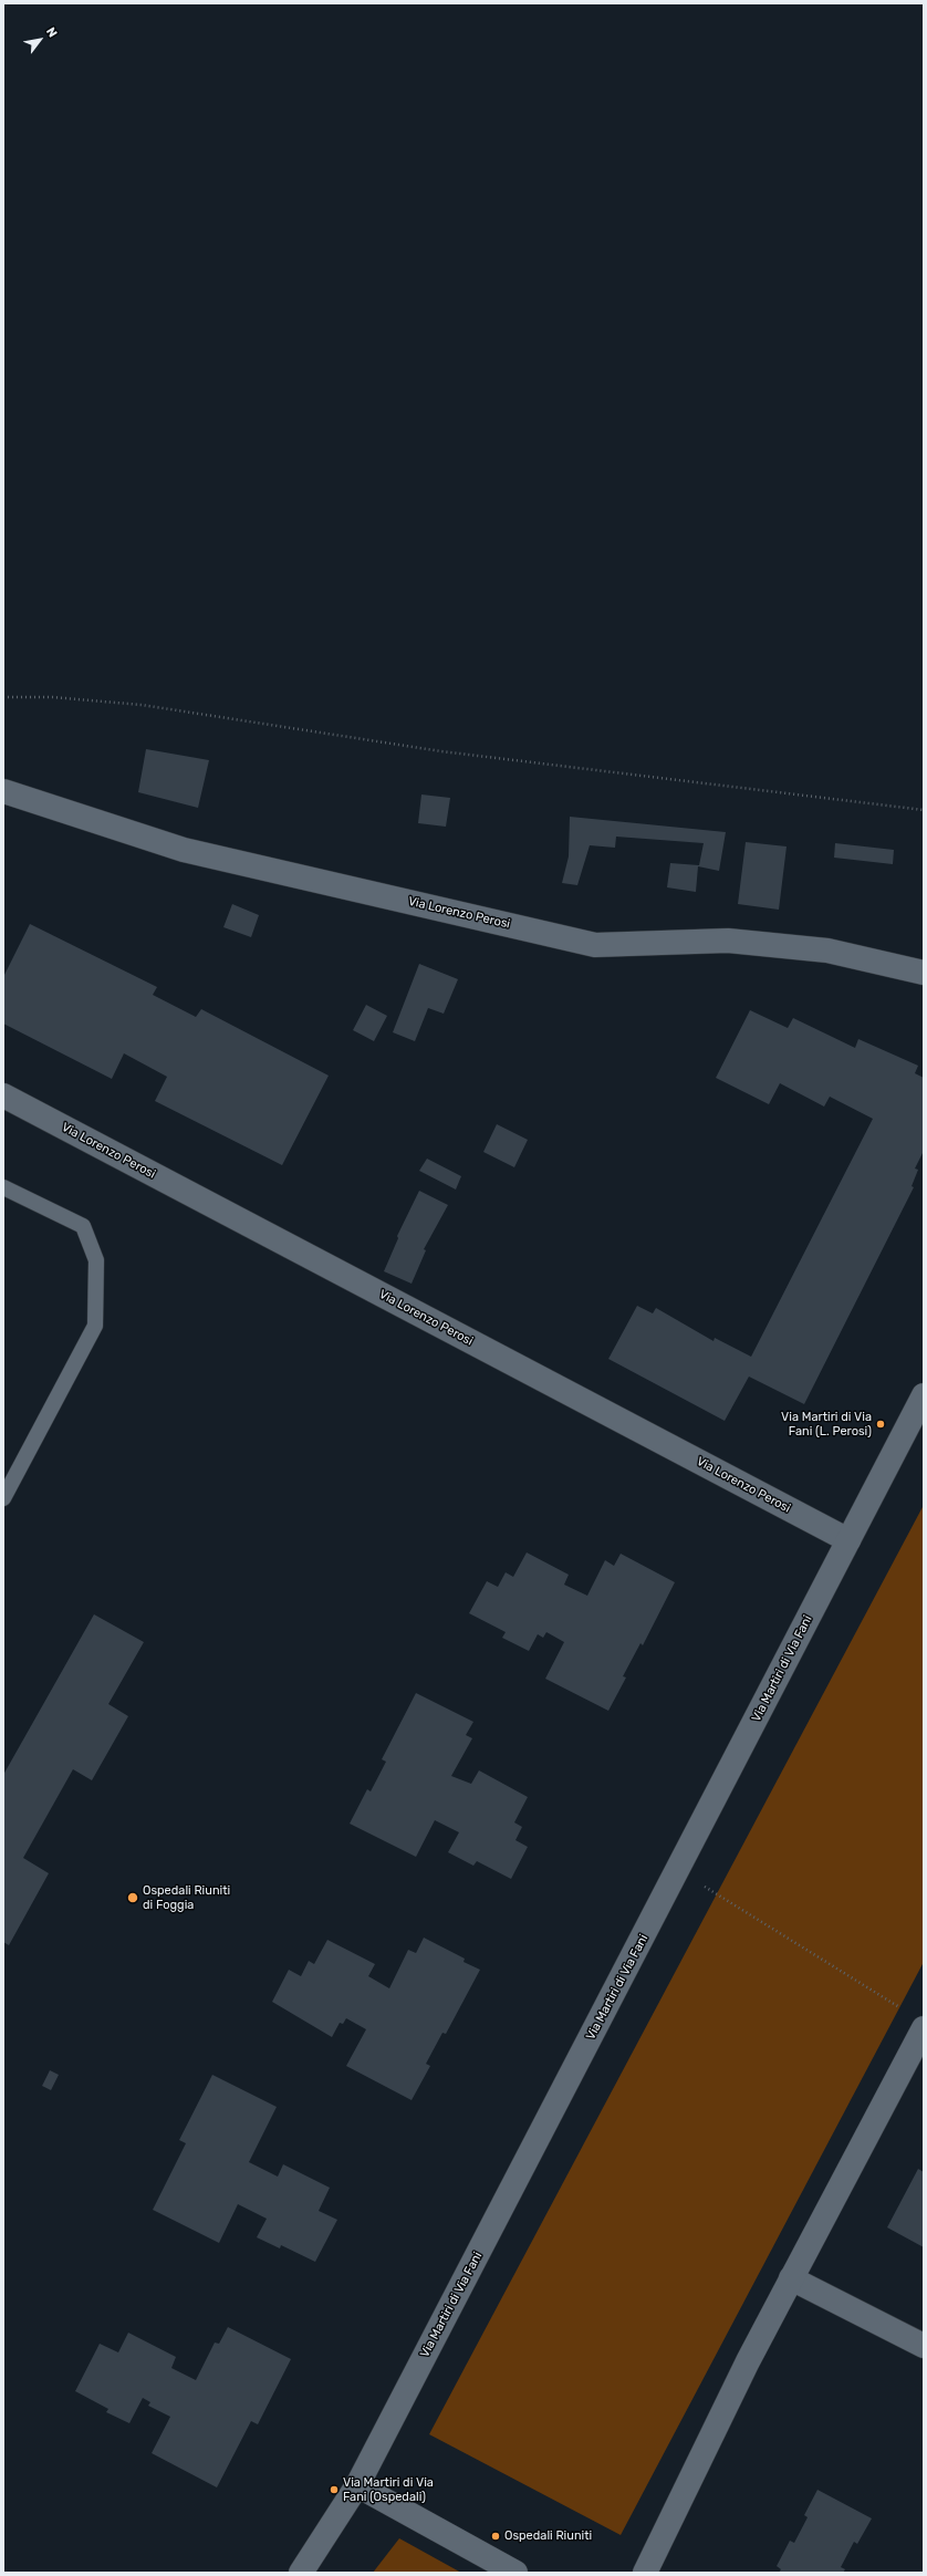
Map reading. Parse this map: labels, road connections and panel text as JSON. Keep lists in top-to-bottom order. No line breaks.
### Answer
{"streets":{"street":["Via Lorenzo Perosi","Via Martiri di Via Fani"]},"crossings":[["Via Lorenzo Perosi","Via Martiri di Via Fani"]],"places":["Via Martiri di Via Fani (L. Perosi)","Ospedali Riuniti di Foggia","Via Martiri di Via Fani (Ospedali)","Ospedali Riuniti"],"north":"top right"}
